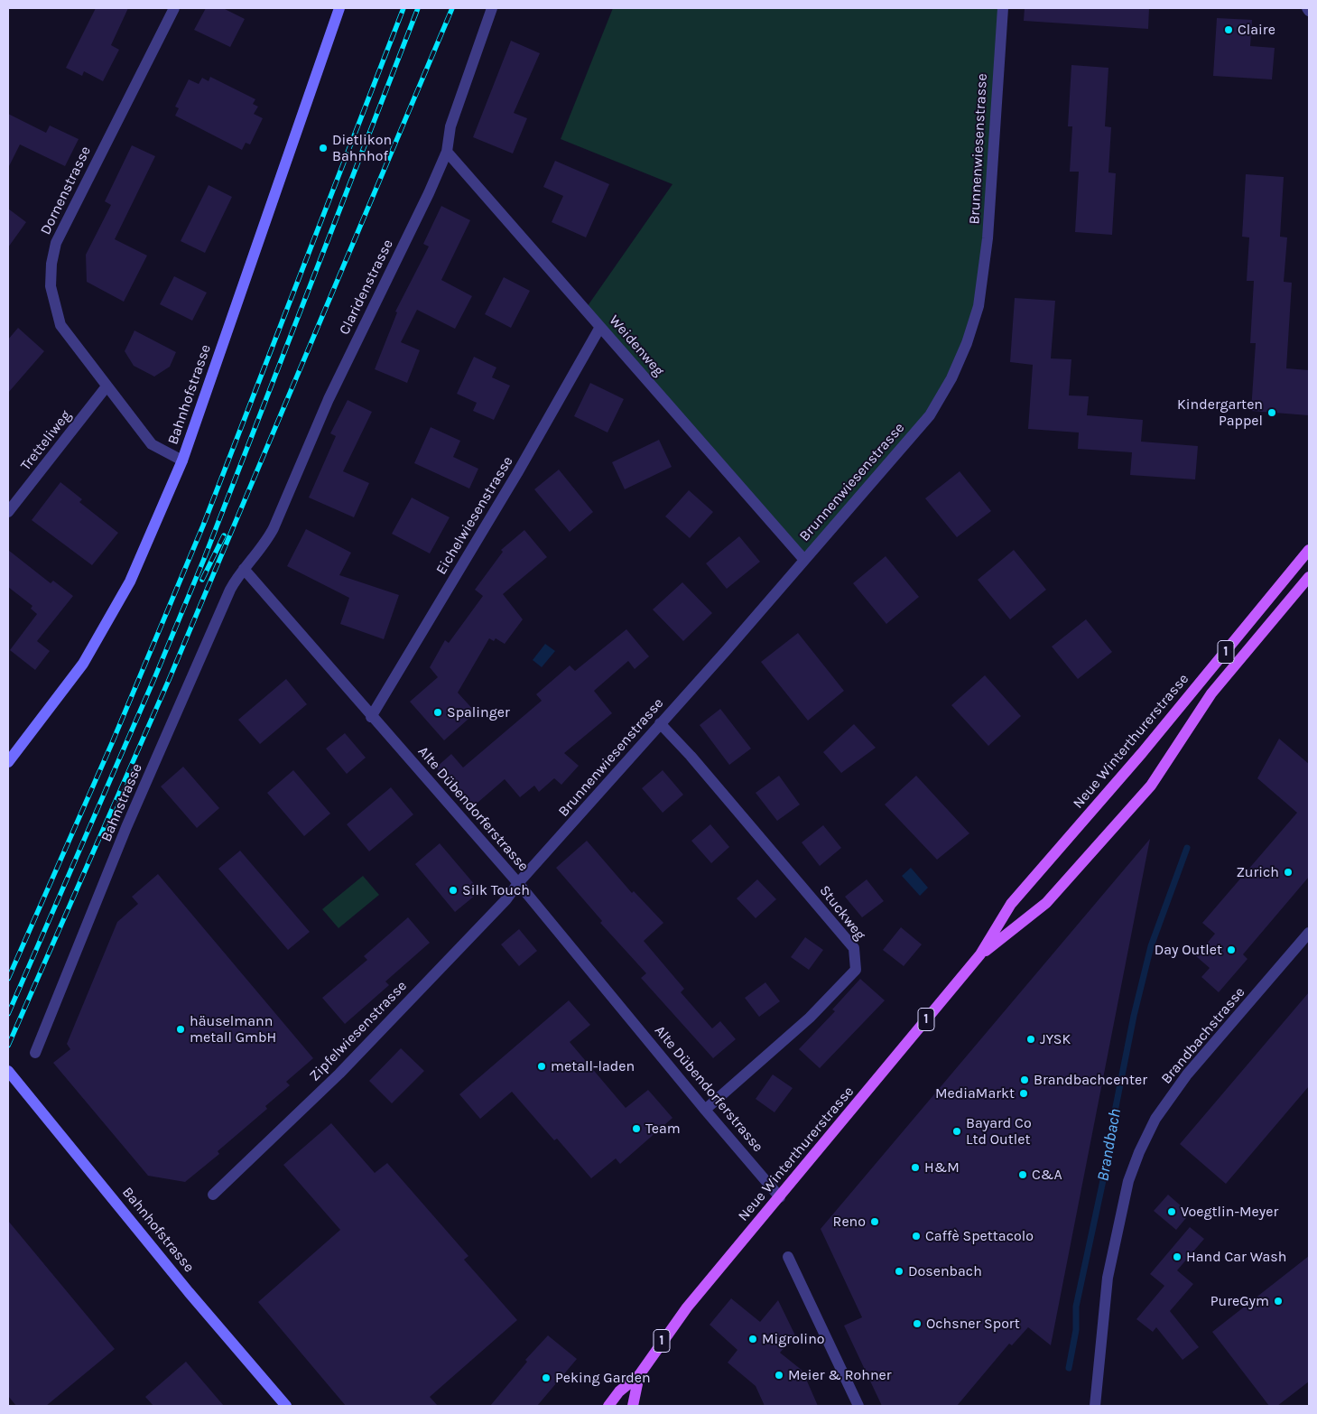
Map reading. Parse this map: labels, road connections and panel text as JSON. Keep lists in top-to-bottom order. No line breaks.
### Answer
{"streets":{"main road":["1","Neue Winterthurerstrasse"],"street":["Brunnenwiesenstrasse","Dornenstrasse","Claridenstrasse","Weidenweg","Bahnhofstrasse","Tretteliweg","Eichelwiesenstrasse","Bahnstrasse","Alte Dübendorferstrasse","Stuckweg","Zipfelwiesenstrasse","Brandbachstrasse"]},"crossings":[["Brunnenwiesenstrasse","Weidenweg"],["Brunnenwiesenstrasse","Alte Dübendorferstrasse"],["Brunnenwiesenstrasse","Stuckweg"],["Brunnenwiesenstrasse","Zipfelwiesenstrasse"],["Dornenstrasse","Bahnhofstrasse"],["Dornenstrasse","Tretteliweg"],["Claridenstrasse","Weidenweg"],["Claridenstrasse","Bahnstrasse"],["Claridenstrasse","Alte Dübendorferstrasse"],["Weidenweg","Eichelwiesenstrasse"],["Eichelwiesenstrasse","Alte Dübendorferstrasse"],["Neue Winterthurerstrasse","Alte Dübendorferstrasse"],["Bahnstrasse","Alte Dübendorferstrasse"],["Alte Dübendorferstrasse","Stuckweg"],["Alte Dübendorferstrasse","Zipfelwiesenstrasse"]],"water":["Brandbach"],"places":["Claire","Dietlikon Bahnhof","Kindergarten Pappel","Spalinger","Zurich","Silk Touch","Day Outlet","häuselmann metall GmbH","JYSK","metall-laden","Brandbachcenter","MediaMarkt","Team","Bayard Co Ltd Outlet","H&M","C&A","Voegtlin-Meyer","Reno","Caffè Spettacolo","Hand Car Wash","Dosenbach","PureGym","Ochsner Sport","Migrolino","Meier & Rohner","Peking Garden"]}
